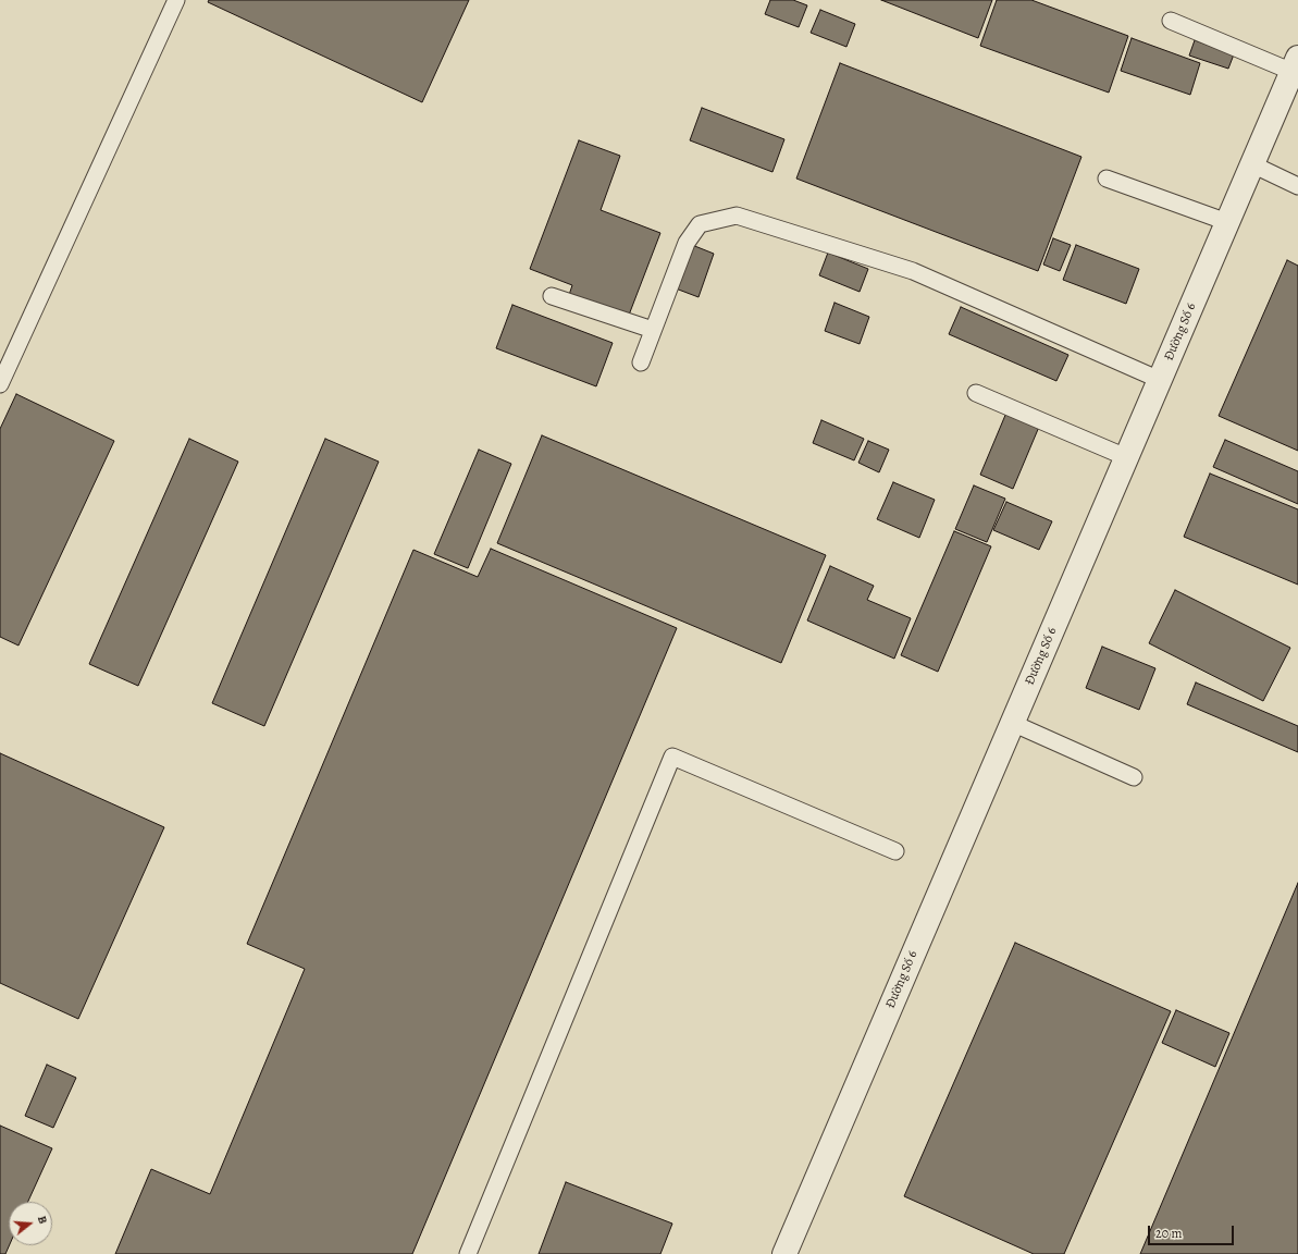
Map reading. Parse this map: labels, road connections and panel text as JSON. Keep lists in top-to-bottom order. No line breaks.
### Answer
{"streets":{"street":["Đường Số 6"]},"scale_bar":"20 m","north":"right"}
